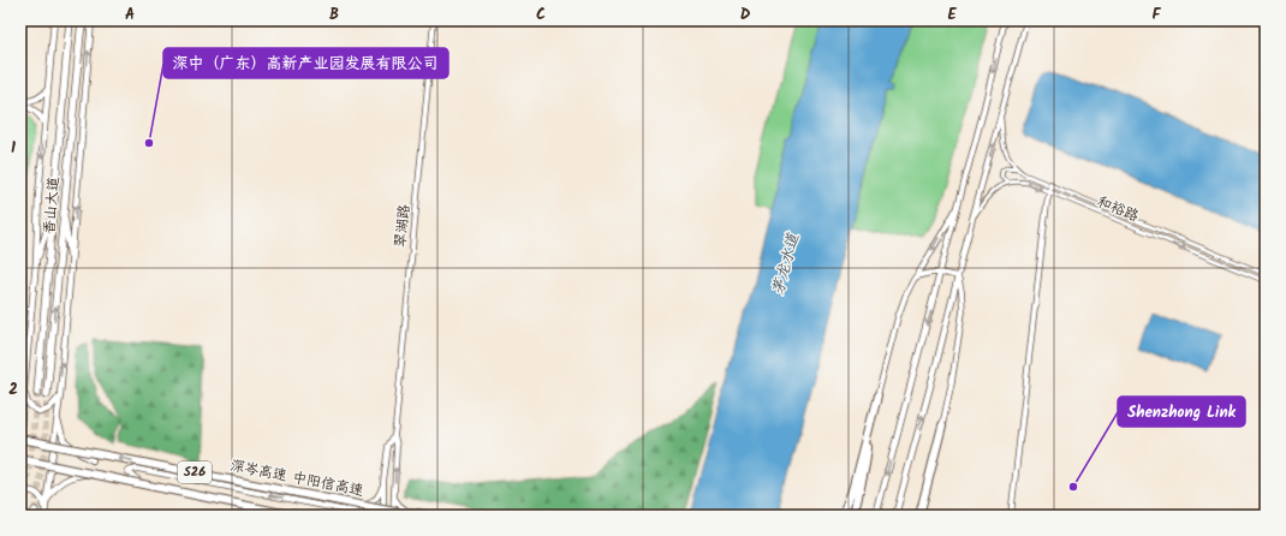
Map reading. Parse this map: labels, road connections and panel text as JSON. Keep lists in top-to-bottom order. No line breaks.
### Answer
{"streets":{"highway":["香山大道","S26","深岑高速 中阳信高速"],"street":["和裕路","翠湖路"]},"water":["茅龙水道"],"places":["深中（广东）高新产业园发展有限公司","Shenzhong Link"],"grid":{"columns":["A","B","C","D","E","F"],"rows":["1","2"]}}
